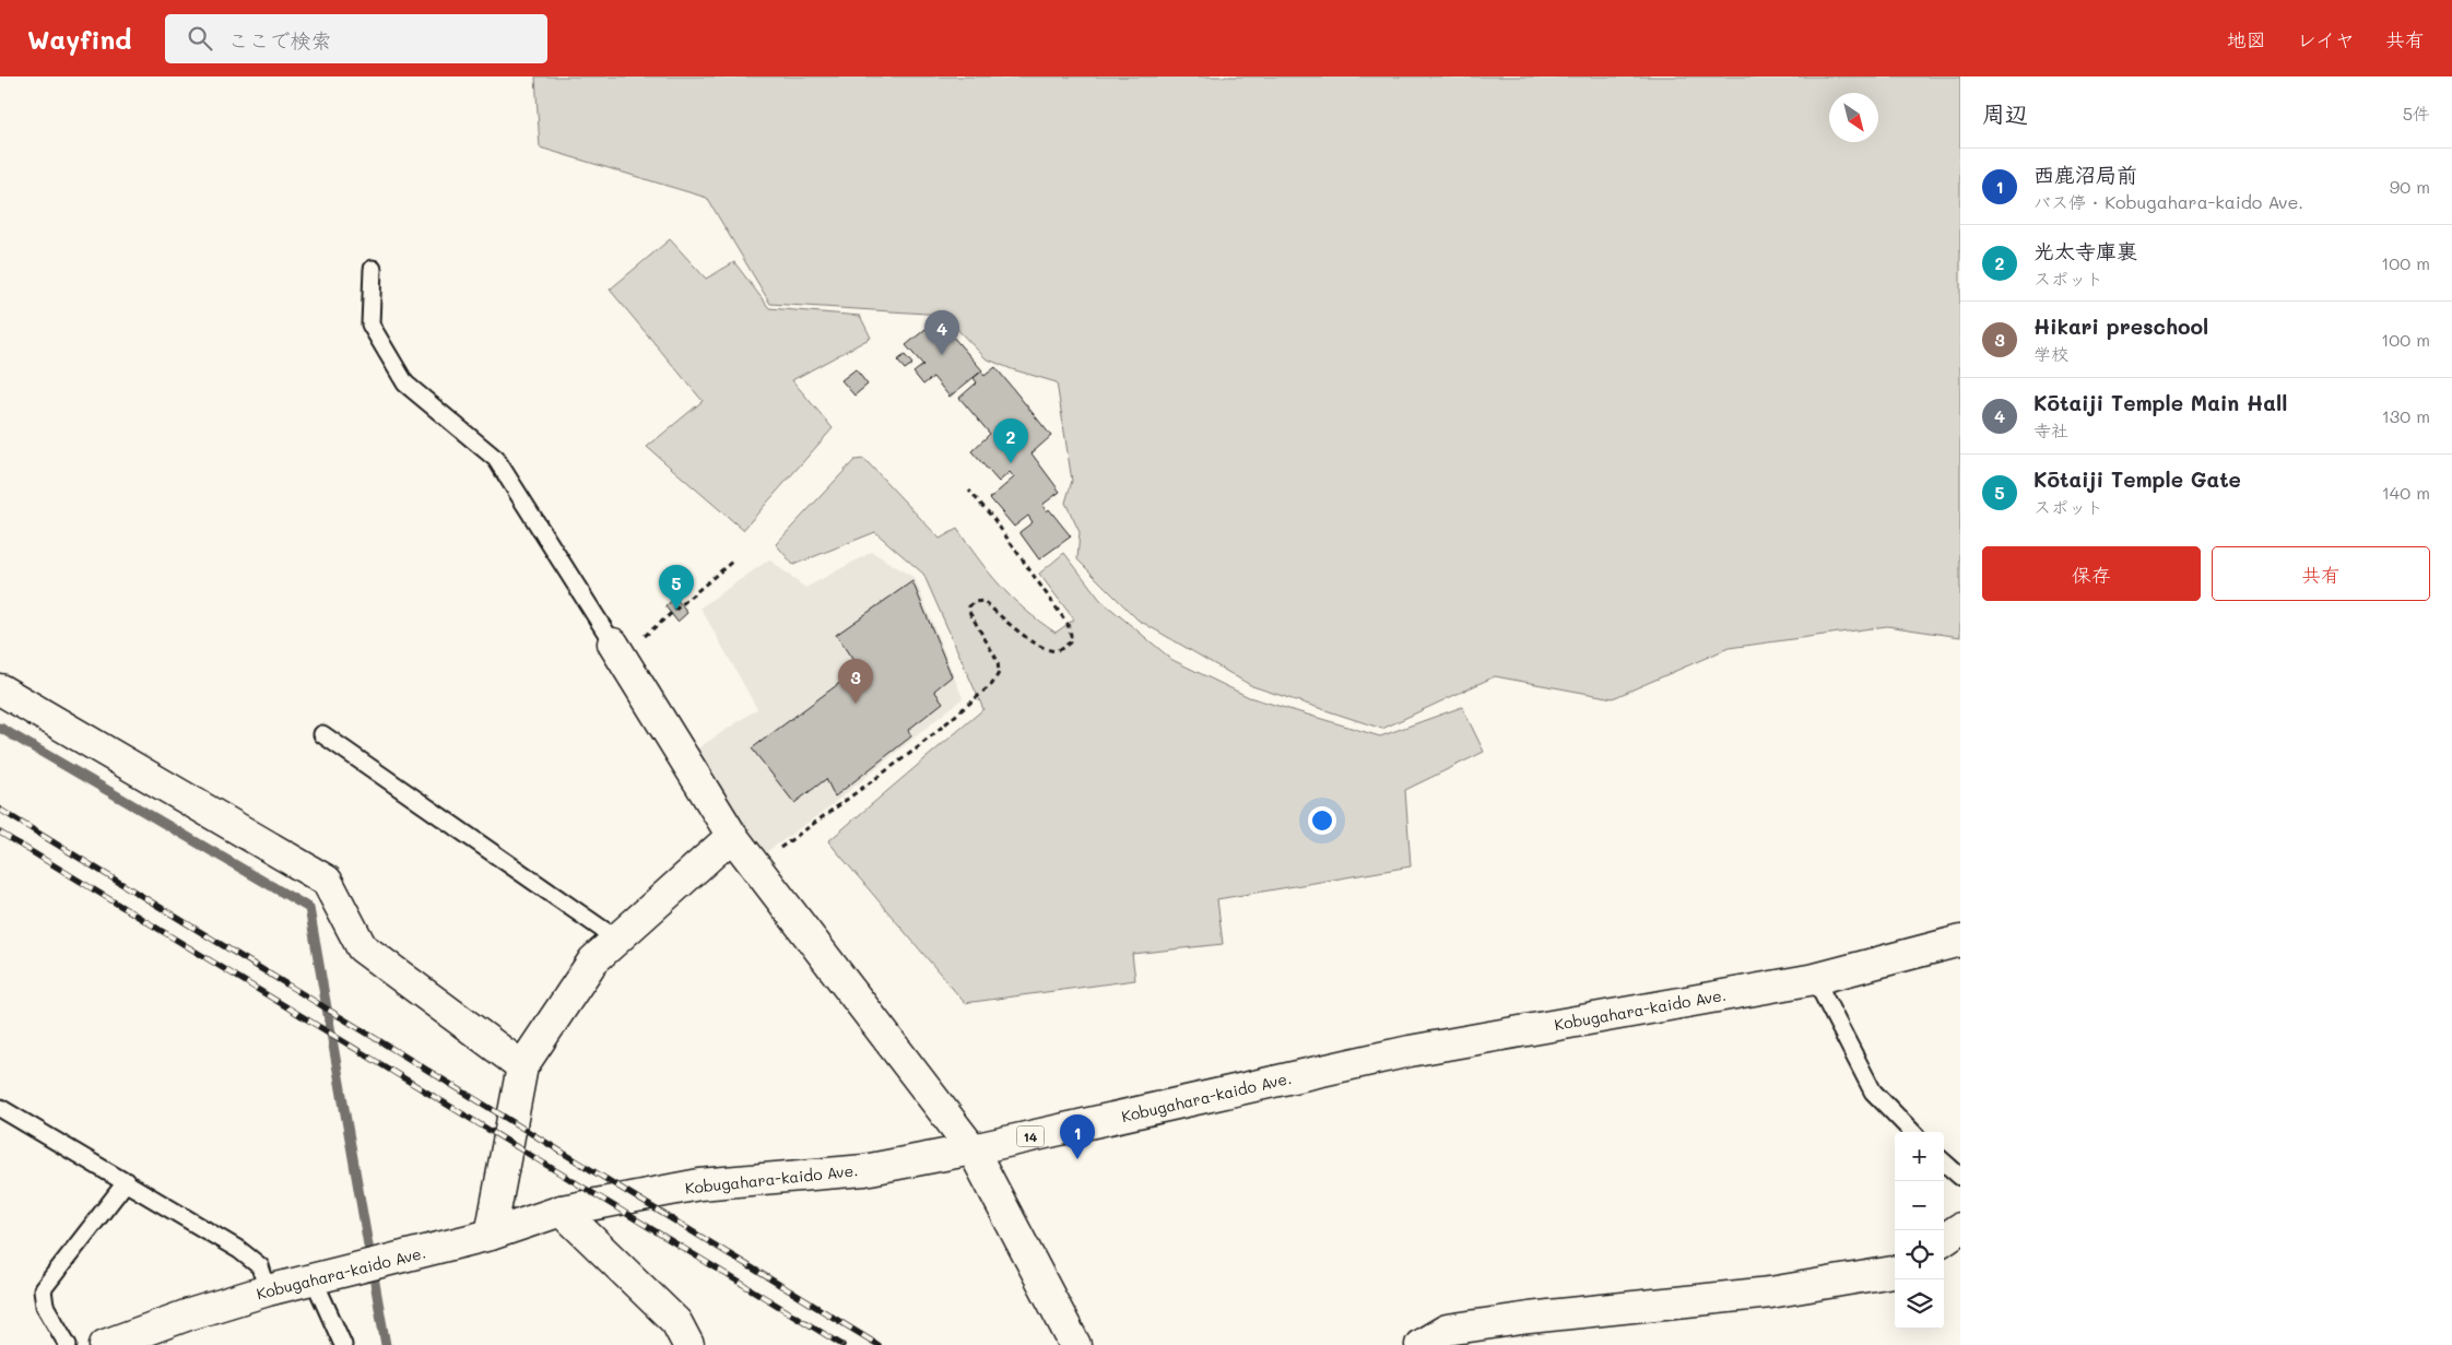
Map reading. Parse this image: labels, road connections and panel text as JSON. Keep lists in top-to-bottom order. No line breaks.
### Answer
{"streets":{"street":["Kobugahara-kaido Ave.","14"]},"north":"bottom right","page":{"header":"Wayfind","search":"ここで検索","nav":["地図","レイヤ","共有"],"heading":["周辺","5件"],"list":[{"mark":"1","name":"西鹿沼局前","note":"バス停 · Kobugahara-kaido Ave.","value":"90 m"},{"mark":"2","name":"光太寺庫裏","note":"スポット","value":"100 m"},{"mark":"3","name":"Hikari preschool","note":"学校","value":"100 m"},{"mark":"4","name":"Kōtaiji Temple Main Hall","note":"寺社","value":"130 m"},{"mark":"5","name":"Kōtaiji Temple Gate","note":"スポット","value":"140 m"}],"pins":["4","2","5","3","1"],"buttons":["保存","共有"],"map_buttons":["+","−"]}}
